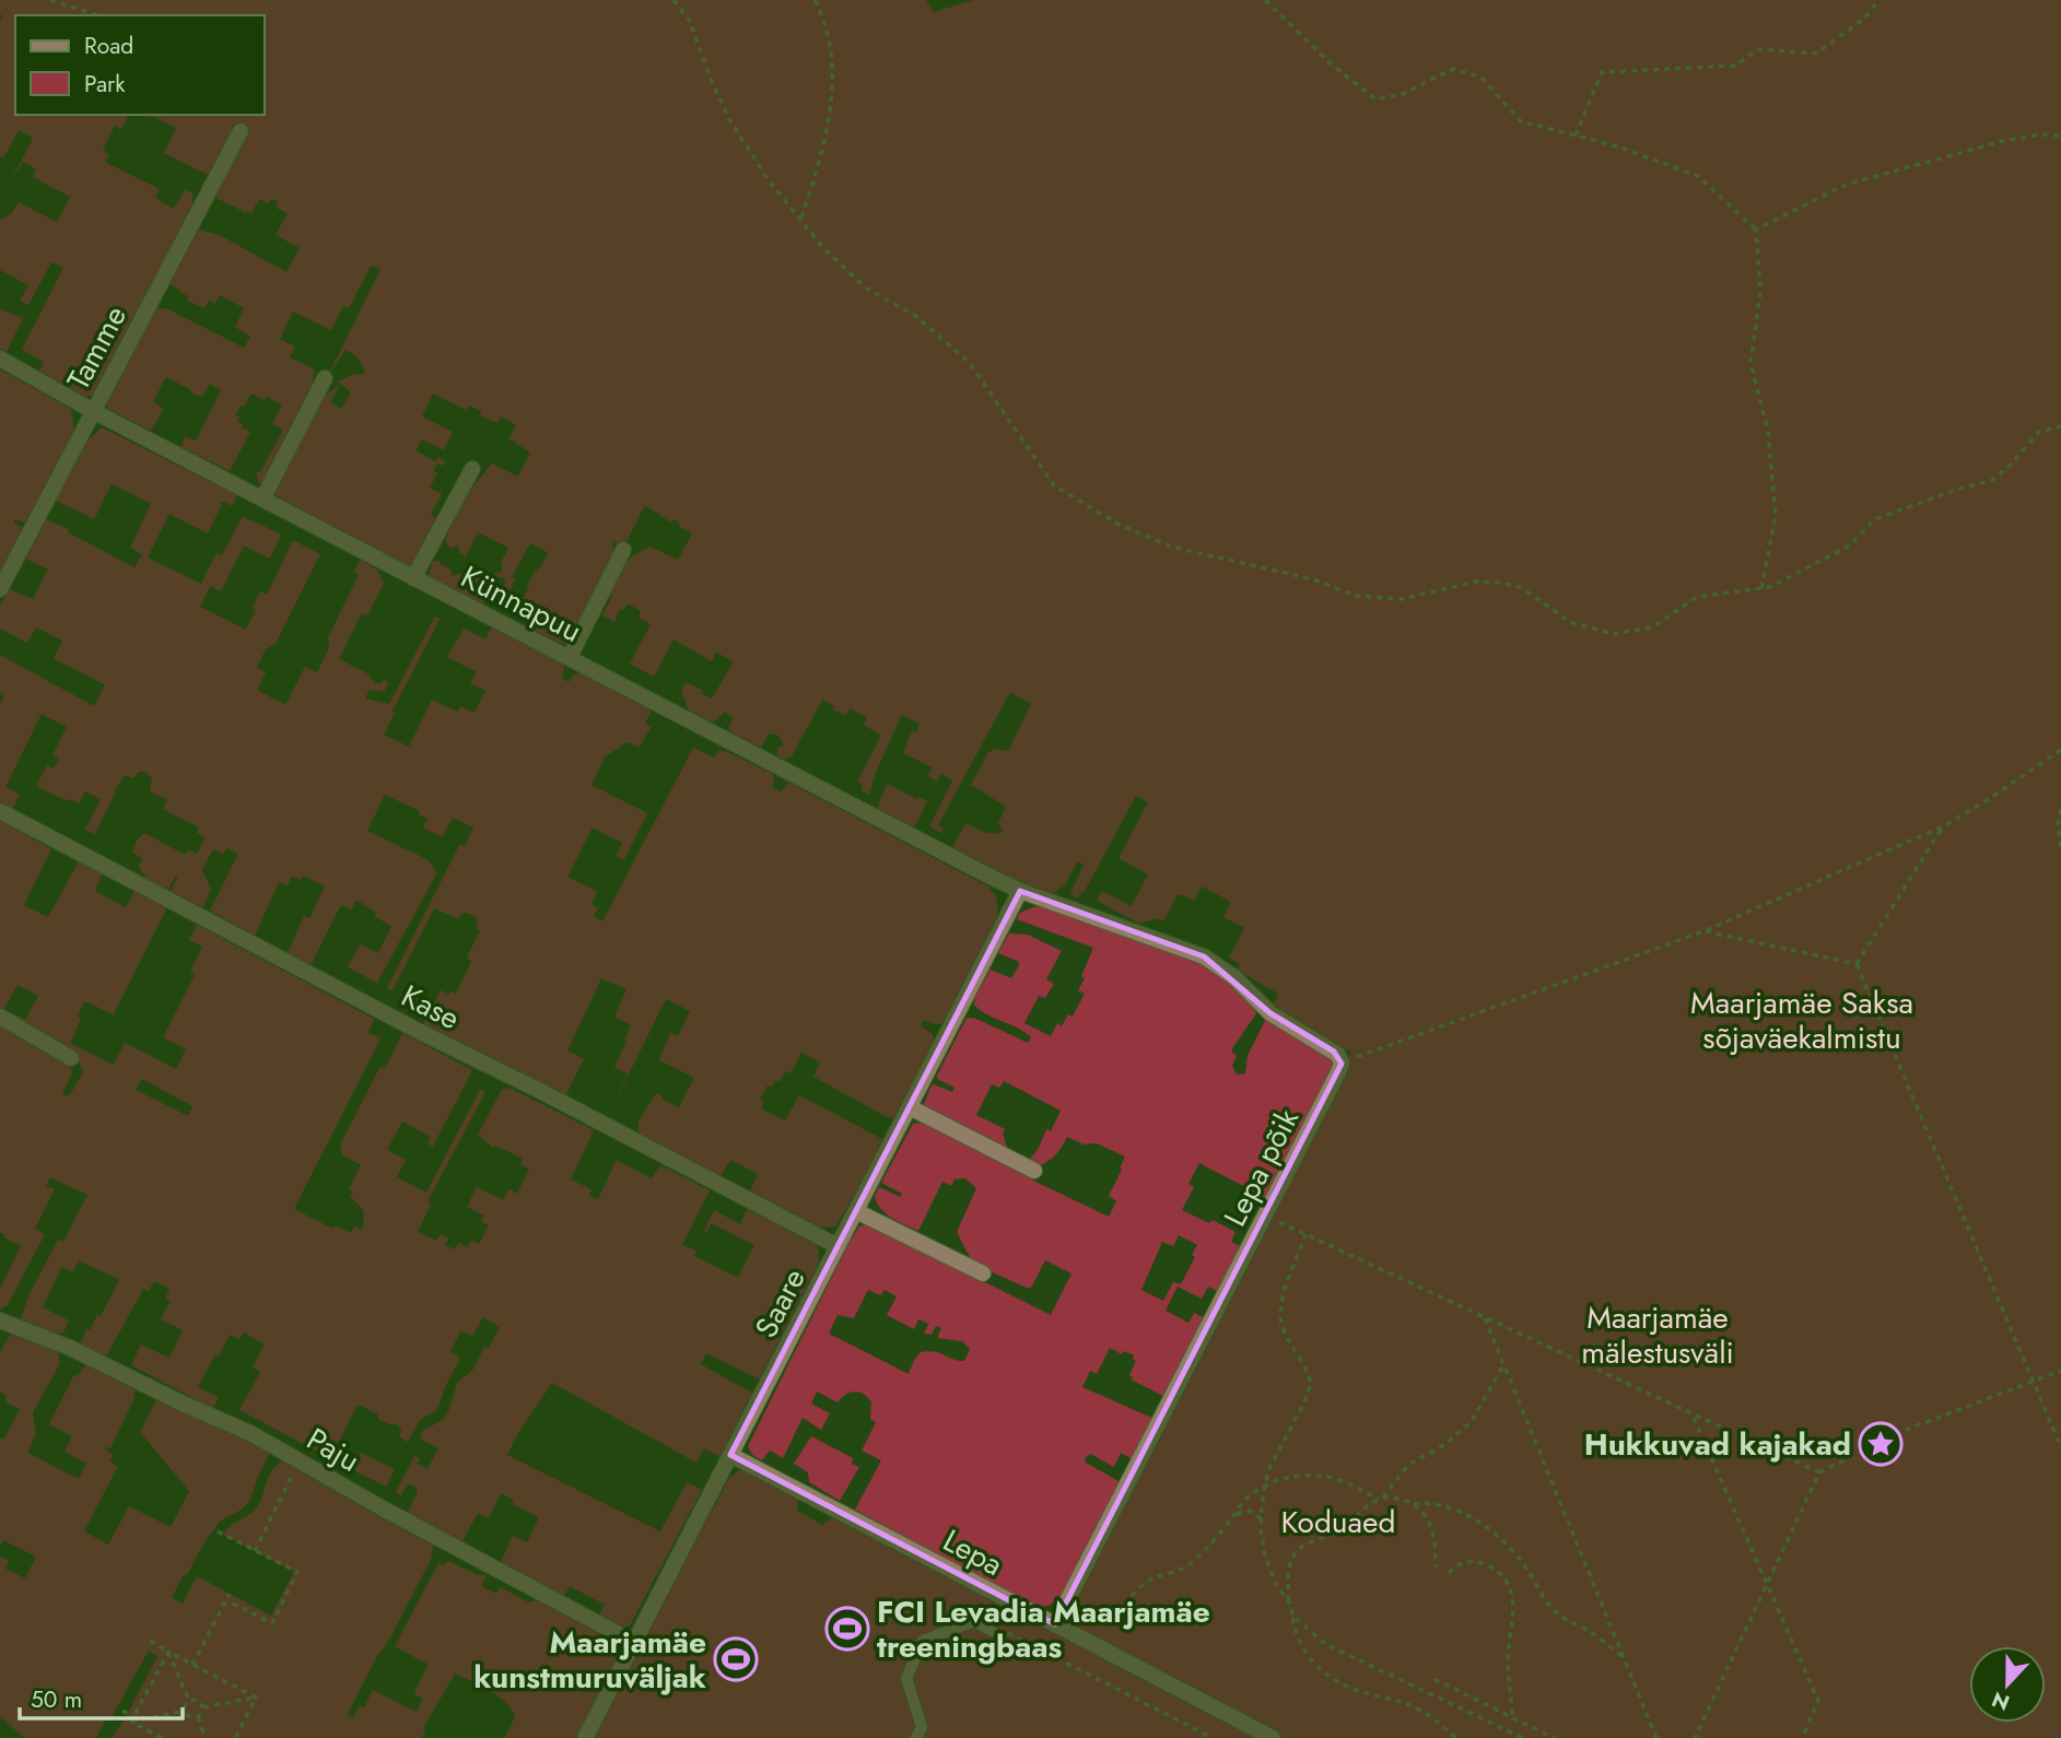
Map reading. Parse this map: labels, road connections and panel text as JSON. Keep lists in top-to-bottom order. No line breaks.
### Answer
{"streets":{"street":["Tamme","Künnapuu","Kase","Lepa põik","Saare","Paju","Lepa"]},"crossings":[["Tamme","Künnapuu"],["Künnapuu","Saare"],["Kase","Saare"],["Lepa põik","Lepa"],["Saare","Paju"],["Saare","Lepa"]],"parks":["Maarjamäe Saksa sõjaväekalmistu","Maarjamäe mälestusväli","Koduaed"],"places":{"place":["Hukkuvad kajakad"],"sports":["FCI Levadia Maarjamäe treeningbaas","Maarjamäe kunstmuruväljak"]},"legend":["Road","Park"],"scale_bar":"50 m","north":"bottom"}
